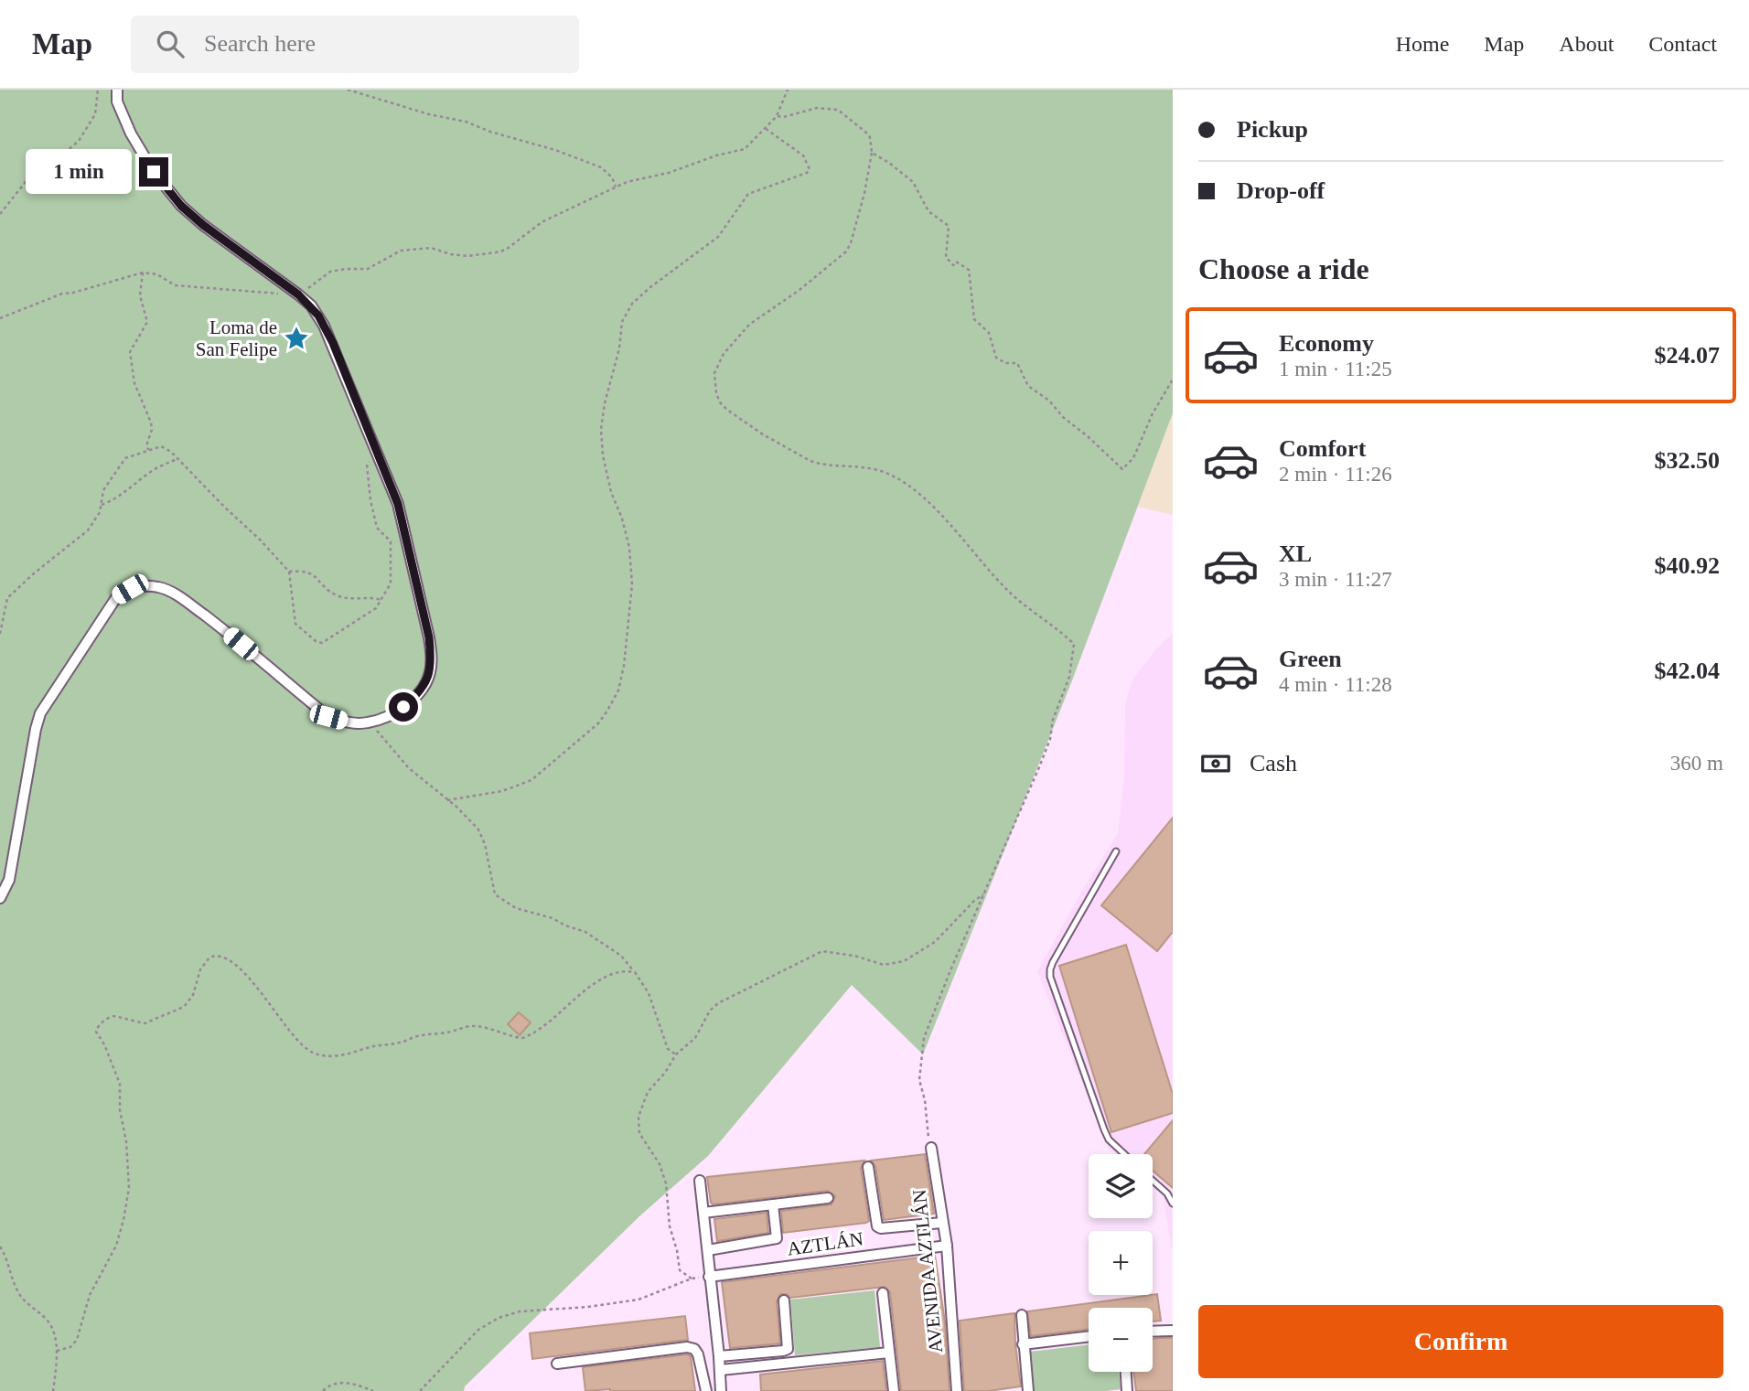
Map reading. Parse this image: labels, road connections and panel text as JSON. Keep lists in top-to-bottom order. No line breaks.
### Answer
{"streets":{"street":["AZTLÁN","AVENIDA AZTLÁN"]},"crossings":[["AZTLÁN","AVENIDA AZTLÁN"]],"places":{"place":["Loma de San Felipe"]},"page":{"header":"Map","search":"Search here","nav":["Home","Map","About","Contact"],"banner":["Pickup","Drop-off"],"bubble":"1 min","heading":"Choose a ride","list":[{"name":"Economy","note":"1 min · 11:25","value":"$24.07"},{"name":"Comfort","note":"2 min · 11:26","value":"$32.50"},{"name":"XL","note":"3 min · 11:27","value":"$40.92"},{"name":"Green","note":"4 min · 11:28","value":"$42.04"}],"pay":["Cash","360 m"],"map_buttons":["+","−"],"buttons":"Confirm"}}
